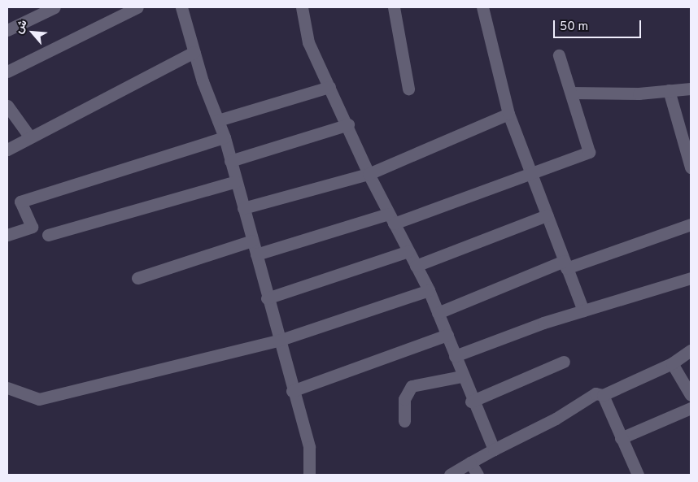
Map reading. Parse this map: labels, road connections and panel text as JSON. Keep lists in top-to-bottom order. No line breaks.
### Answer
{"scale_bar":"50 m","north":"top left"}
